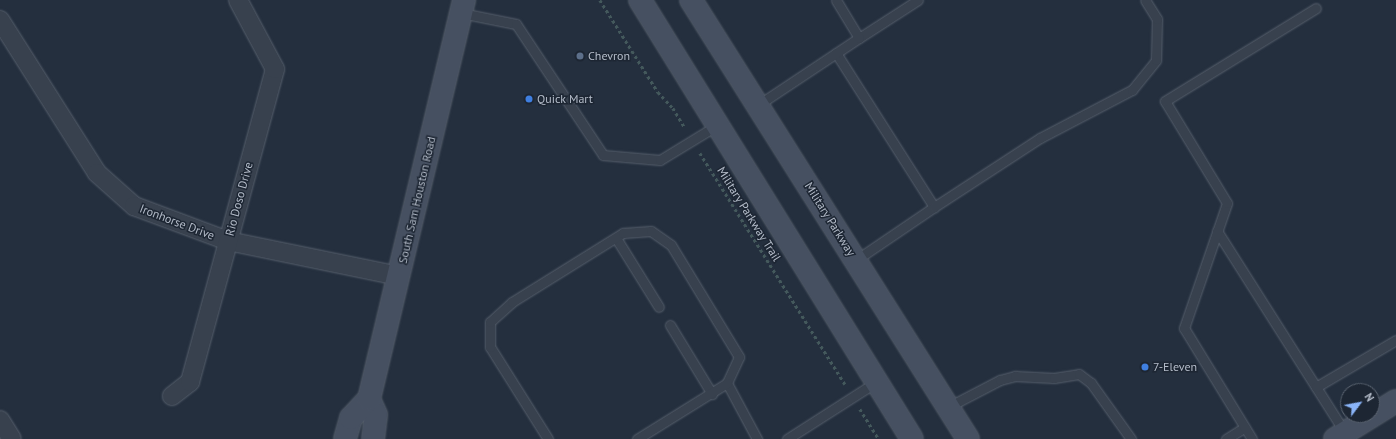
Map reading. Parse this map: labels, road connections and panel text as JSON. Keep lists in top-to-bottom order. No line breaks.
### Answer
{"streets":{"main road":["South Sam Houston Road","Military Parkway"],"street":["Rio Doso Drive","Ironhorse Drive"],"path":["Military Parkway Trail"]},"crossings":[["Rio Doso Drive","Ironhorse Drive"],["South Sam Houston Road","Ironhorse Drive"]],"places":["Chevron","Quick Mart","7-Eleven"],"north":"top right"}
